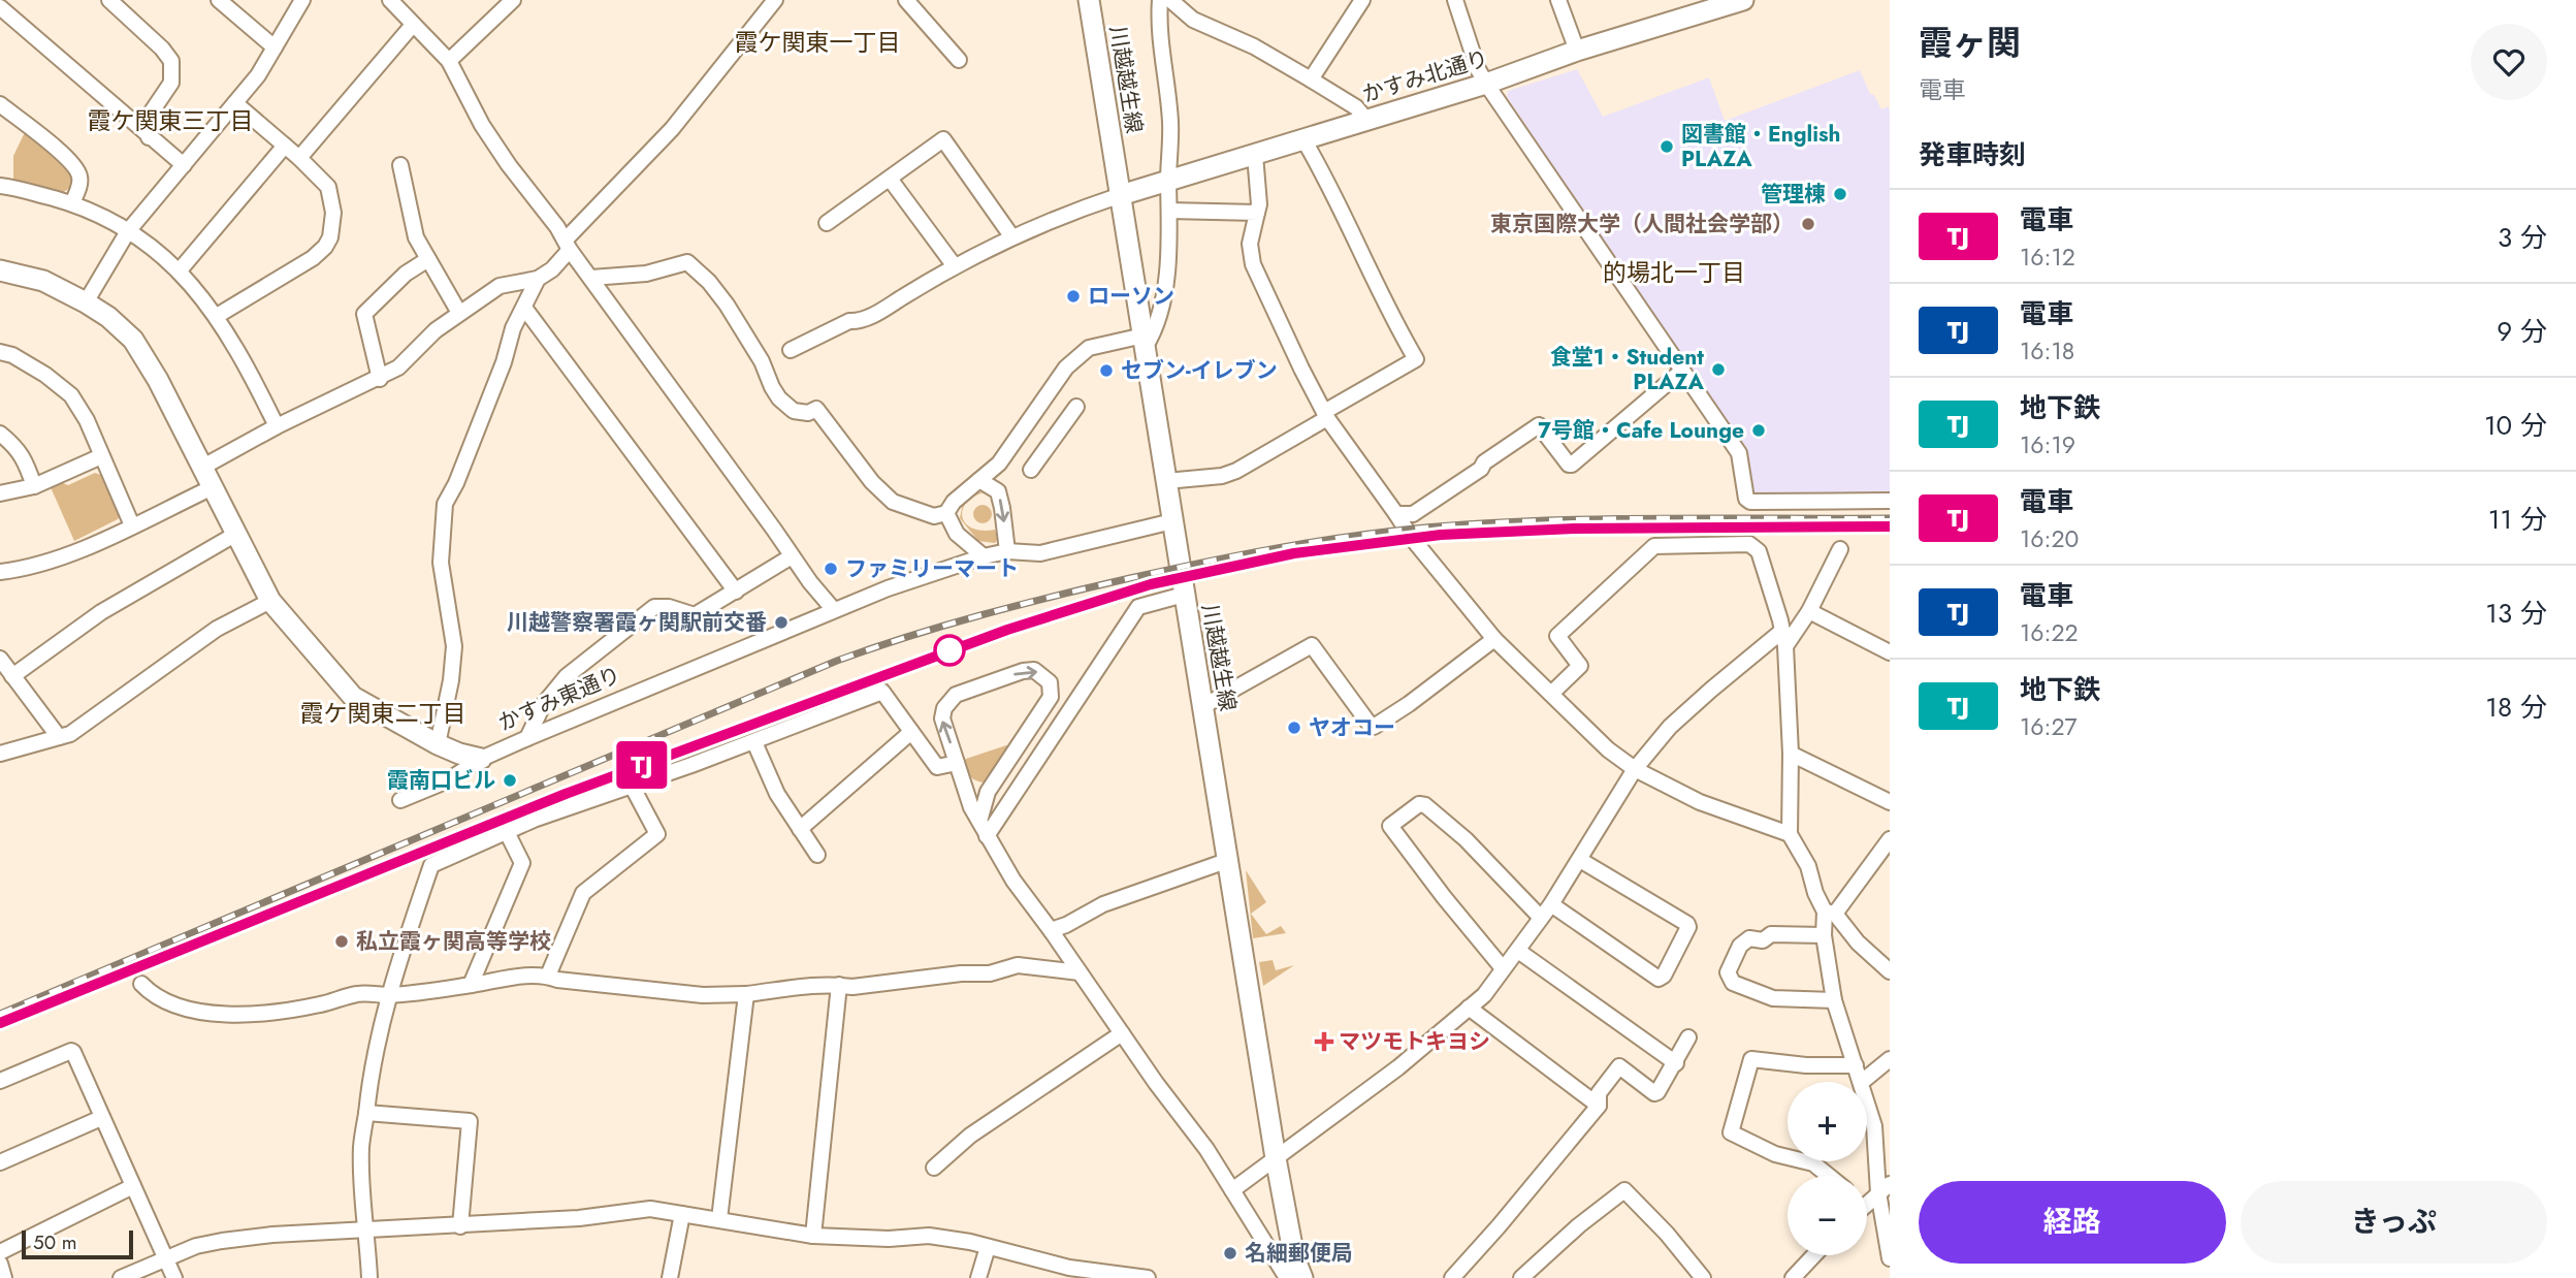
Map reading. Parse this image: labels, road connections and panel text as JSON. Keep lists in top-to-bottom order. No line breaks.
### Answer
{"streets":{"street":["かすみ北通り","川越越生線","かすみ東通り"]},"crossings":[["かすみ北通り","川越越生線"],["川越越生線","かすみ東通り"]],"districts":["霞ケ関東一丁目","霞ケ関東三丁目","的場北一丁目","霞ケ関東二丁目"],"places":{"other":["図書館・English PLAZA","管理棟","東京国際大学（人間社会学部）","ローソン","食堂1・Student PLAZA","セブン-イレブン","7号館・Cafe Lounge","ファミリーマート","川越警察署霞ヶ関駅前交番","ヤオコー","霞南口ビル","私立霞ヶ関高等学校","名細郵便局"],"health":["マツモトキヨシ"]},"scale_bar":"50 m","page":{"on_map":"TJ","heading":[["霞ヶ関","電車"],"発車時刻"],"list":[{"mark":"TJ","name":"電車","note":"16:12","value":"3 分"},{"mark":"TJ","name":"電車","note":"16:18","value":"9 分"},{"mark":"TJ","name":"地下鉄","note":"16:19","value":"10 分"},{"mark":"TJ","name":"電車","note":"16:20","value":"11 分"},{"mark":"TJ","name":"電車","note":"16:22","value":"13 分"},{"mark":"TJ","name":"地下鉄","note":"16:27","value":"18 分"}],"map_buttons":["+","−"],"buttons":["経路","きっぷ"],"scale":"50 m"}}
